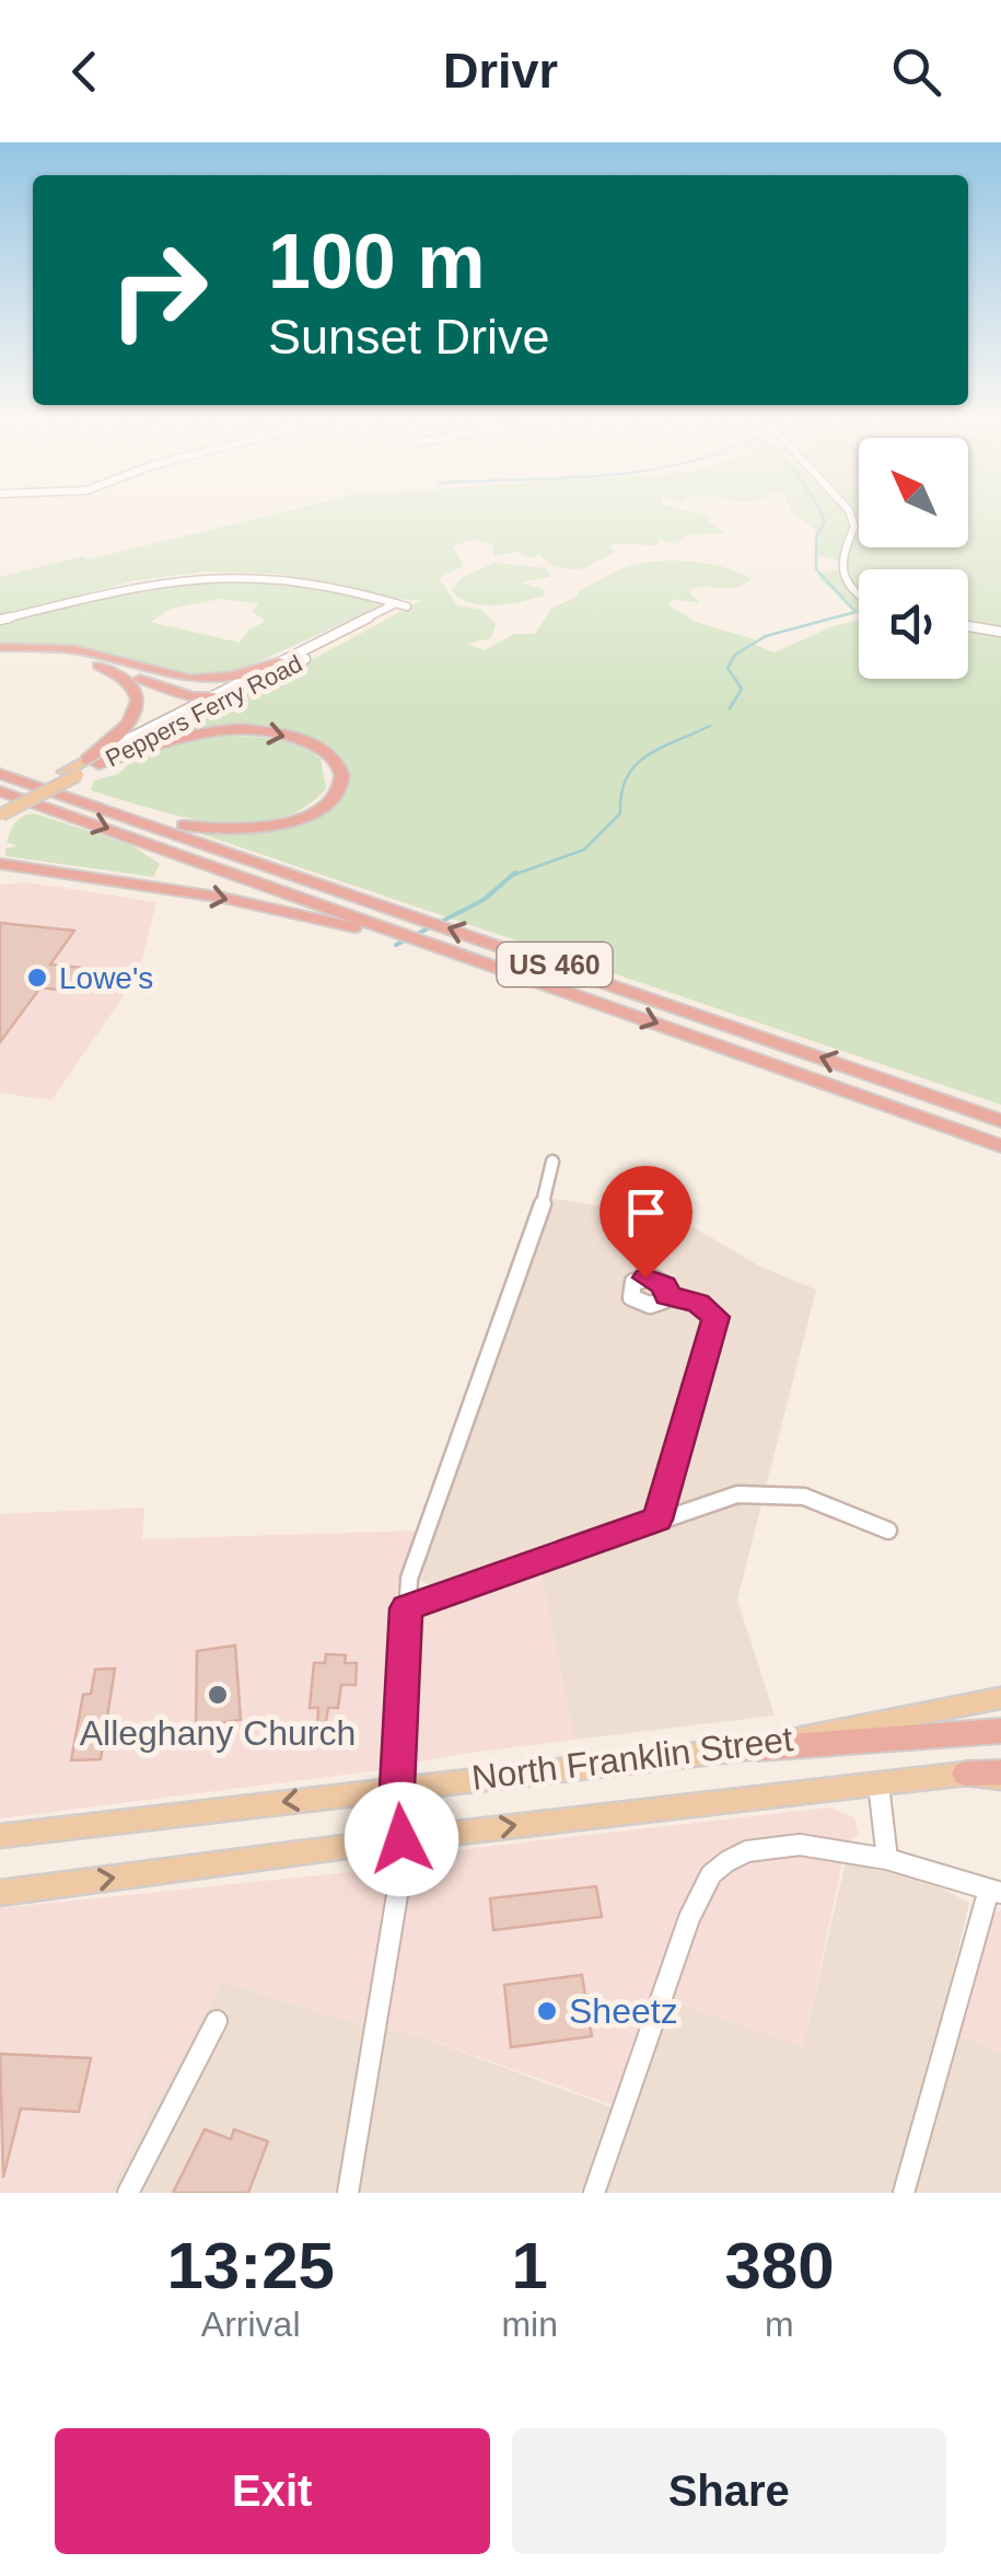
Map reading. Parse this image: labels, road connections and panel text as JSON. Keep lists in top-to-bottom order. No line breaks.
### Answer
{"streets":{"highway":["US 460"],"main road":["Peppers Ferry Road","North Franklin Street"]},"places":["Lowe's","Alleghany Church","Sheetz"],"north":"top left","page":{"header":"Drivr","turn":["100 m","Sunset Drive"],"eta":["13:25","Arrival","1","min","380","m"],"buttons":["Exit","Share"]}}
